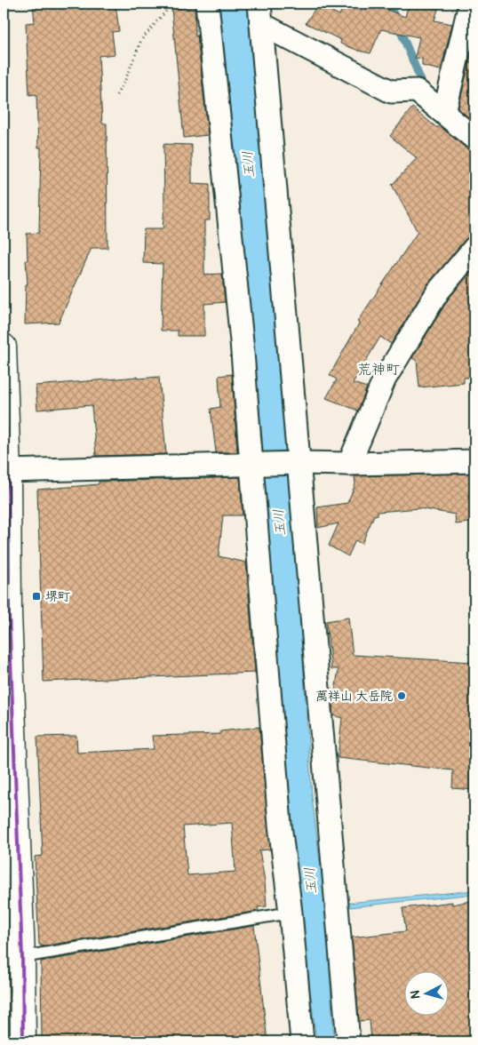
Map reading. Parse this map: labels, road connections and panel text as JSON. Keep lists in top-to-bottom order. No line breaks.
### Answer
{"districts":["荒神町"],"water":["玉川"],"places":{"transit":["堺町"],"other":["萬祥山 大岳院"]},"north":"left"}
